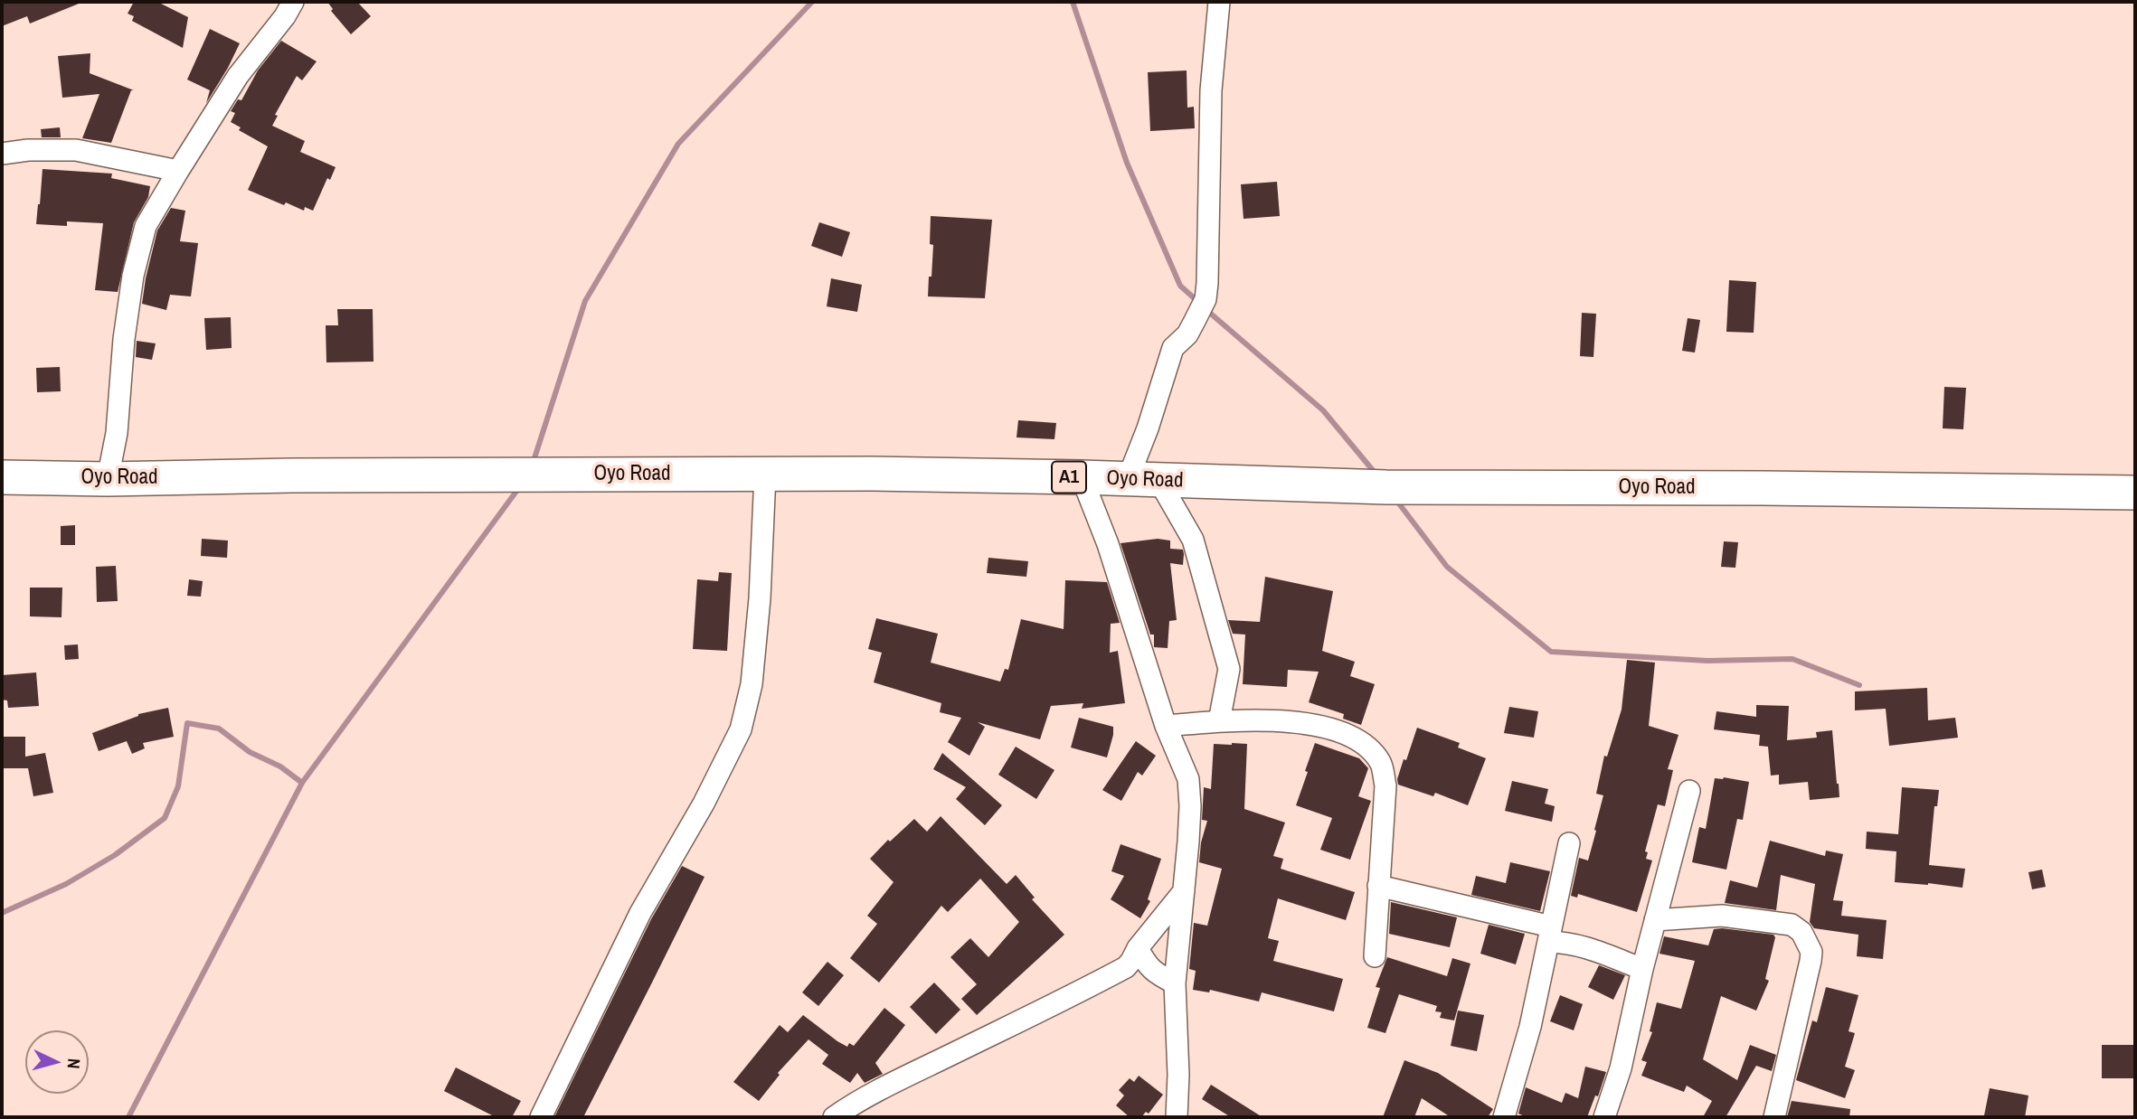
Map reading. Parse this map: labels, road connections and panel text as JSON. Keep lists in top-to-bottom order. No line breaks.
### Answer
{"streets":{"highway":["Oyo Road","A1"]},"north":"right"}
